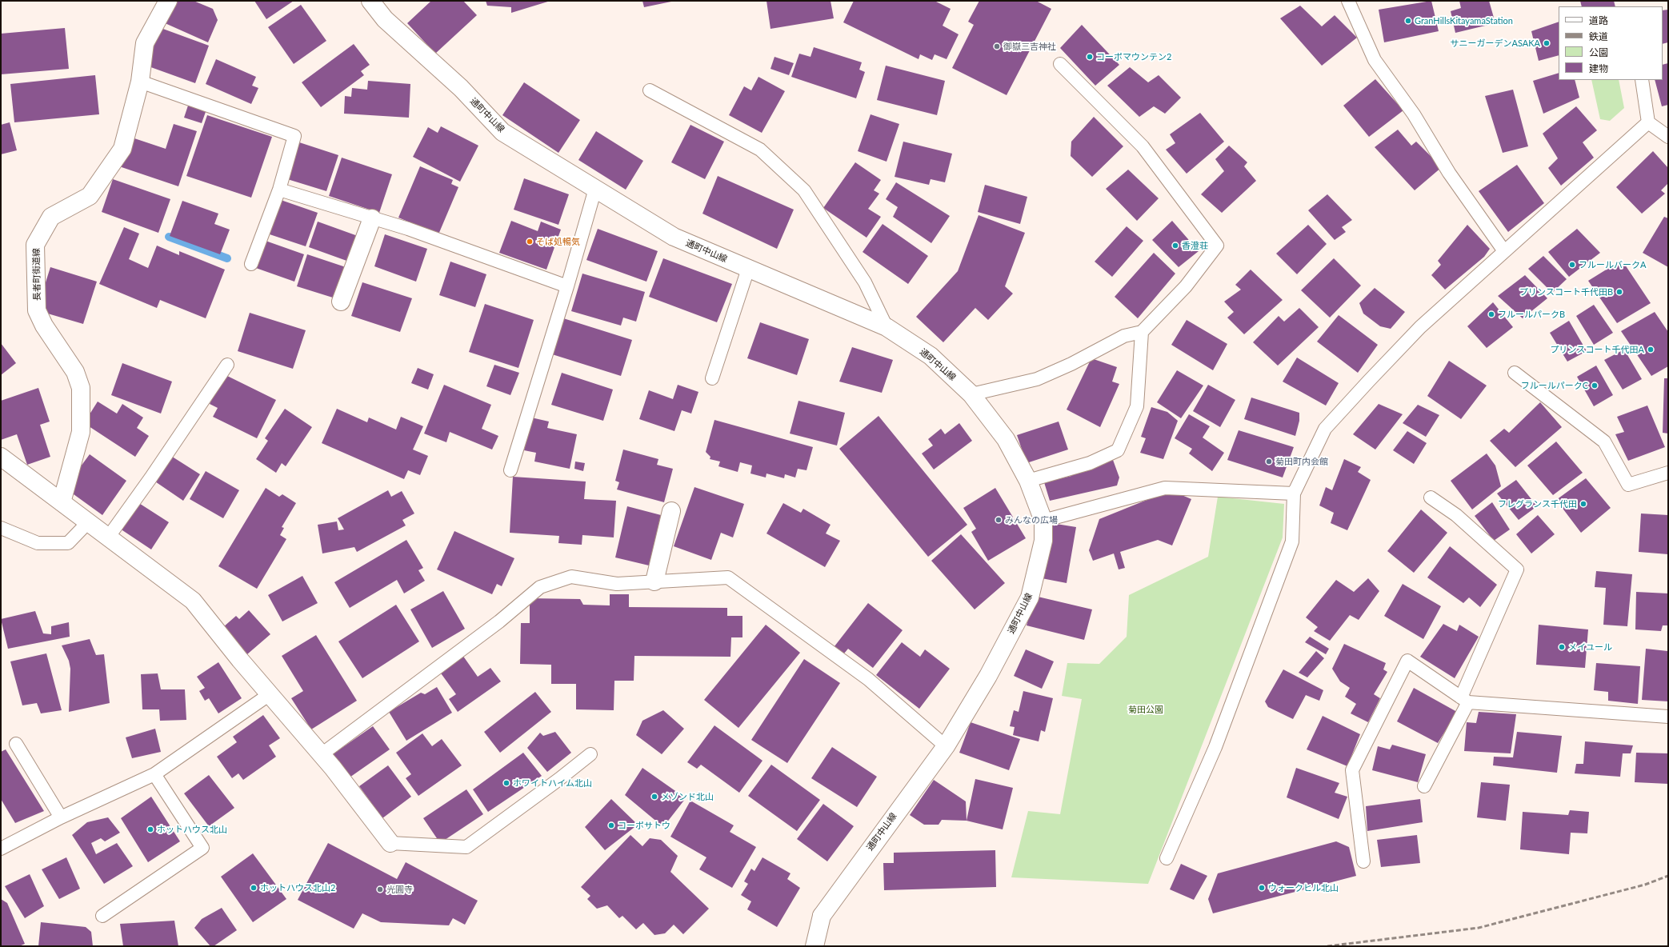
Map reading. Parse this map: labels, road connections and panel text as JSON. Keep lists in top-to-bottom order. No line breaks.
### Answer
{"streets":{"street":["通町中山線","長者町街道線"]},"parks":["菊田公園"],"places":["GranHillsKitayamaStation","サニーガーデンASAKA","御嶽三吉神社","コーポマウンテン2","そば処暢気","香澄荘","フルールバークA","プリンスコート千代田B","フルールパークB","プリンスコート千代田A","フルールパークC","菊田町内会館","フレグランス千代田","みんなの広場","メイユール","ホワイトハイム北山","メゾンド北山","コーポサトウ","ホットハウス北山","ホットハウス北山2","ウォークヒル北山","光圓寺"],"legend":["道路","鉄道","公園","建物"]}
